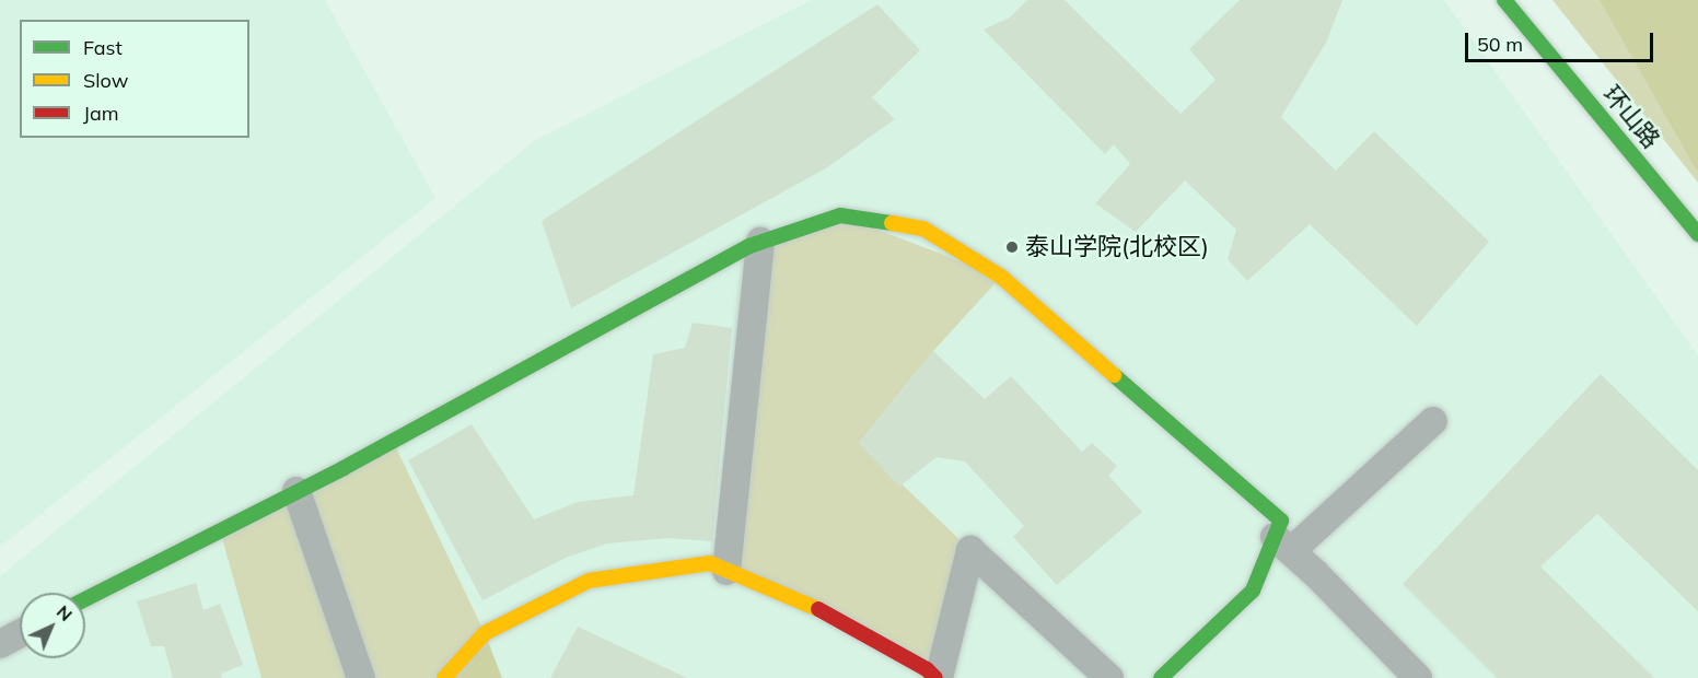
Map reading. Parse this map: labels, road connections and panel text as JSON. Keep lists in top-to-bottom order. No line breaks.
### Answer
{"streets":{"street":["环山路"]},"places":["泰山学院(北校区)"],"legend":["Fast","Slow","Jam"],"scale_bar":"50 m","north":"top right"}
